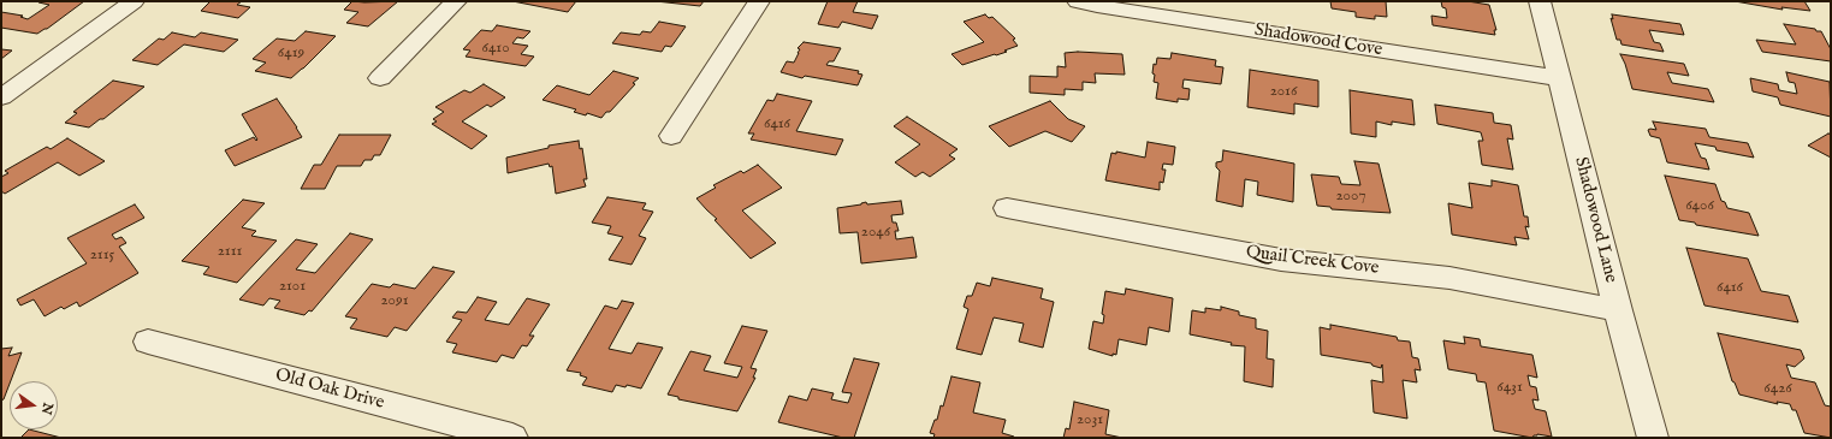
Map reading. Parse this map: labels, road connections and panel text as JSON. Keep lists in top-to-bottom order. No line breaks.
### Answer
{"streets":{"street":["Shadowood Cove","Shadowood Lane","Quail Creek Cove","Old Oak Drive"]},"crossings":[["Shadowood Cove","Shadowood Lane"],["Shadowood Lane","Quail Creek Cove"]],"house_numbers":["6410","6419","2016","6416","2007","6406","2046","2111","2115","2101","6416","2091","6431","6426","2031"],"north":"right"}
